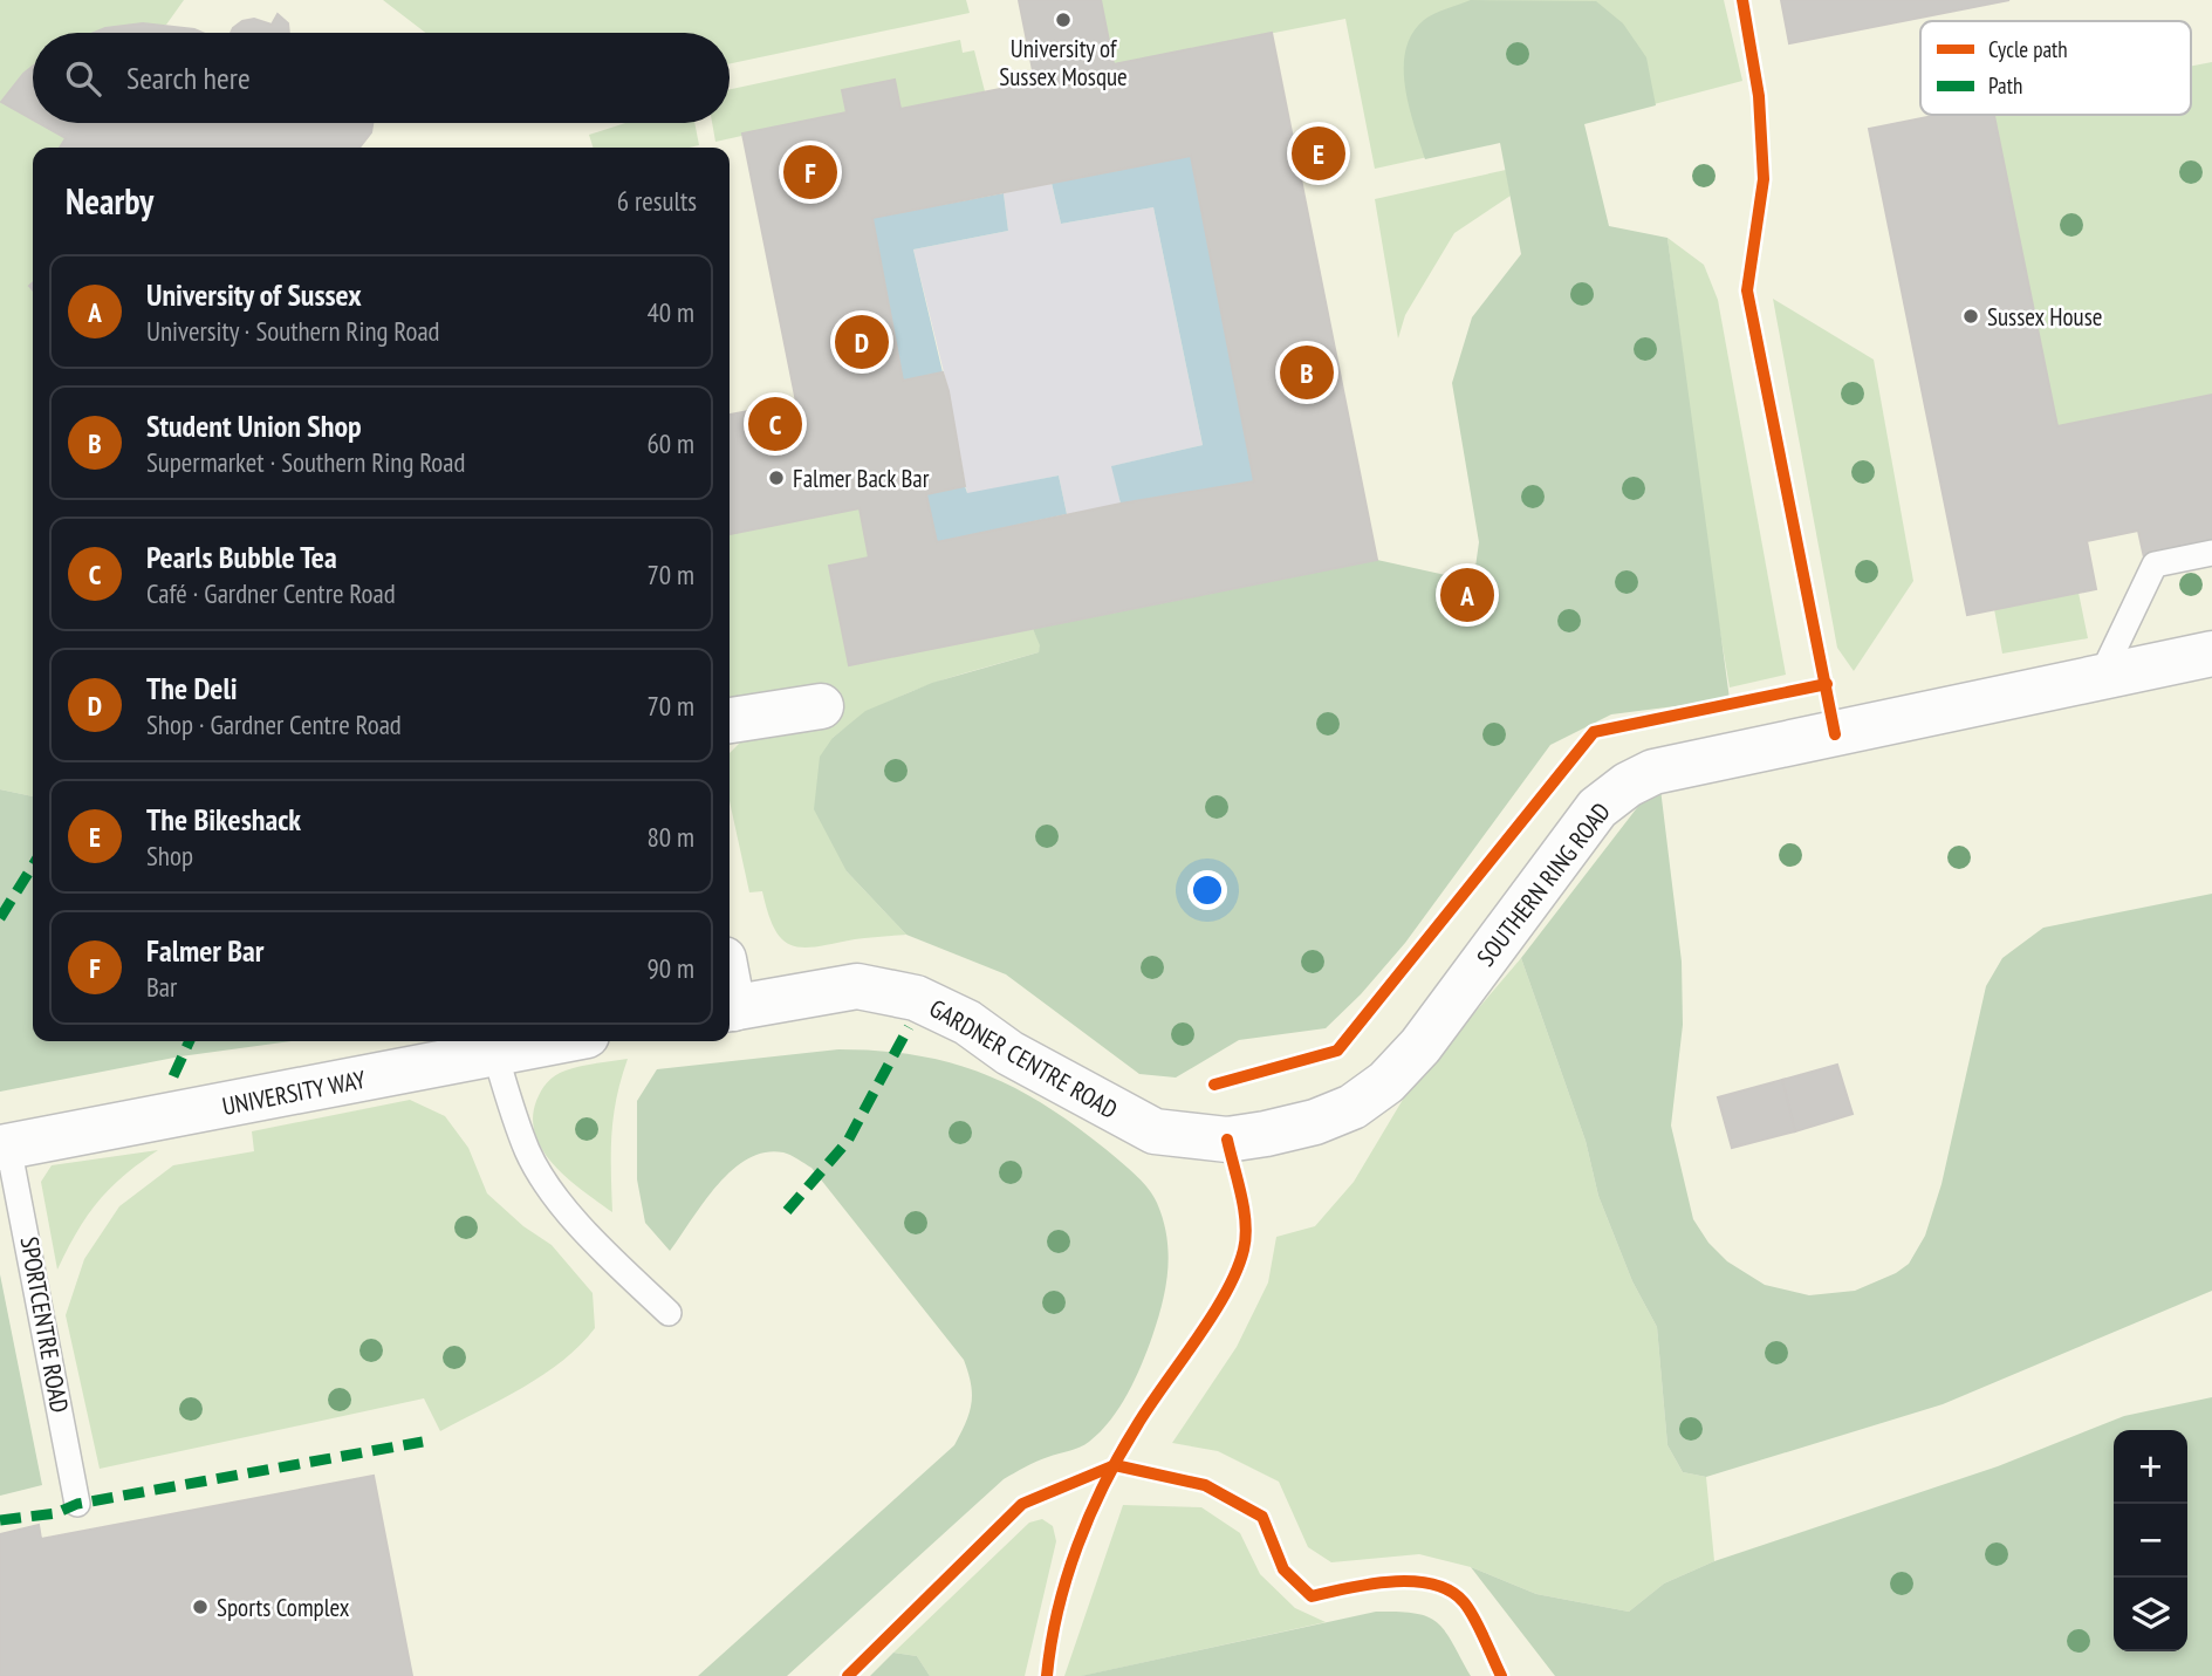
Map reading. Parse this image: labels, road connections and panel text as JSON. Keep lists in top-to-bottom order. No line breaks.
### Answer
{"streets":{"street":["SOUTHERN RING ROAD","GARDNER CENTRE ROAD","UNIVERSITY WAY"],"lane":["SPORTCENTRE ROAD"]},"crossings":[["SOUTHERN RING ROAD","GARDNER CENTRE ROAD"],["UNIVERSITY WAY","SPORTCENTRE ROAD"]],"places":["University of Sussex Mosque","Sussex House","Falmer Back Bar","Sports Complex"],"legend":["Cycle path","Path"],"page":{"search":"Search here","pins":["E","F","D","B","C","A"],"heading":["Nearby","6 results"],"list":[{"mark":"A","name":"University of Sussex","note":"University · Southern Ring Road","value":"40 m"},{"mark":"B","name":"Student Union Shop","note":"Supermarket · Southern Ring Road","value":"60 m"},{"mark":"C","name":"Pearls Bubble Tea","note":"Café · Gardner Centre Road","value":"70 m"},{"mark":"D","name":"The Deli","note":"Shop · Gardner Centre Road","value":"70 m"},{"mark":"E","name":"The Bikeshack","note":"Shop","value":"80 m"},{"mark":"F","name":"Falmer Bar","note":"Bar","value":"90 m"}],"map_buttons":["+","−"]}}
